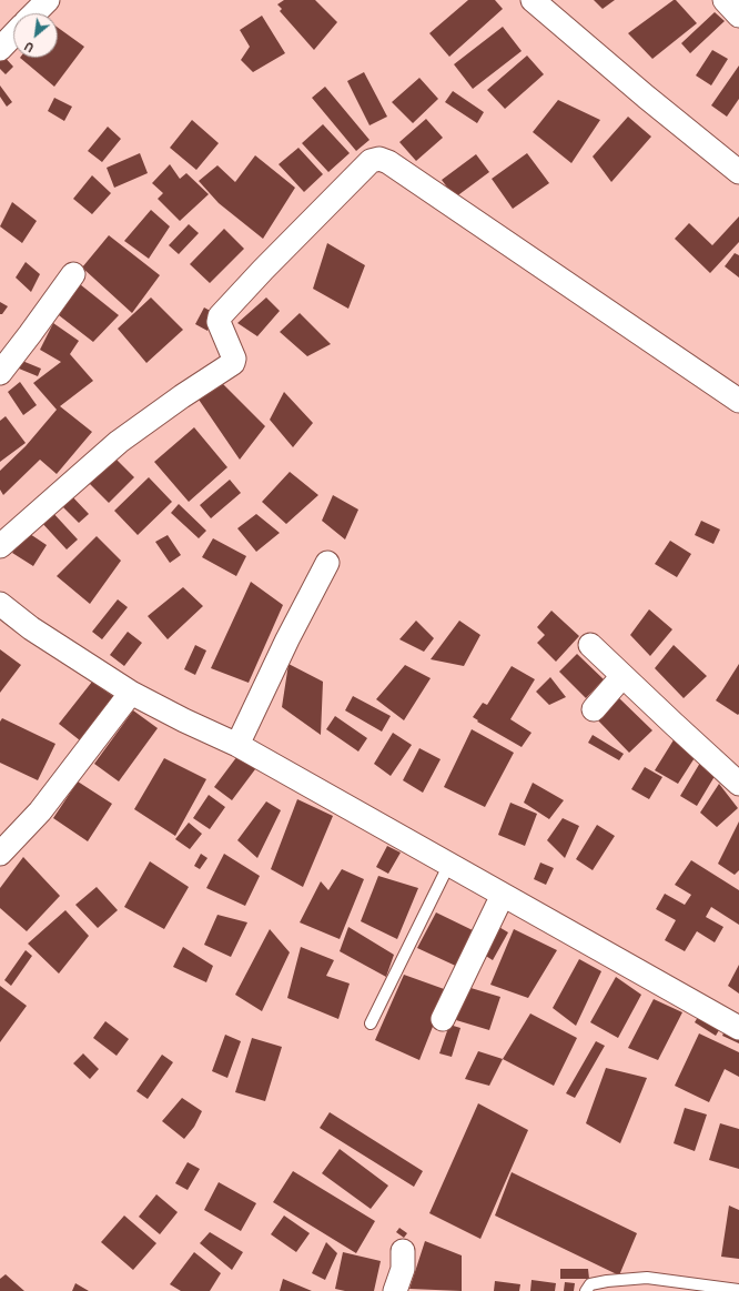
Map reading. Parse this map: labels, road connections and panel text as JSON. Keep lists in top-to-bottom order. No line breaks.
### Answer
{"north":"bottom left"}
